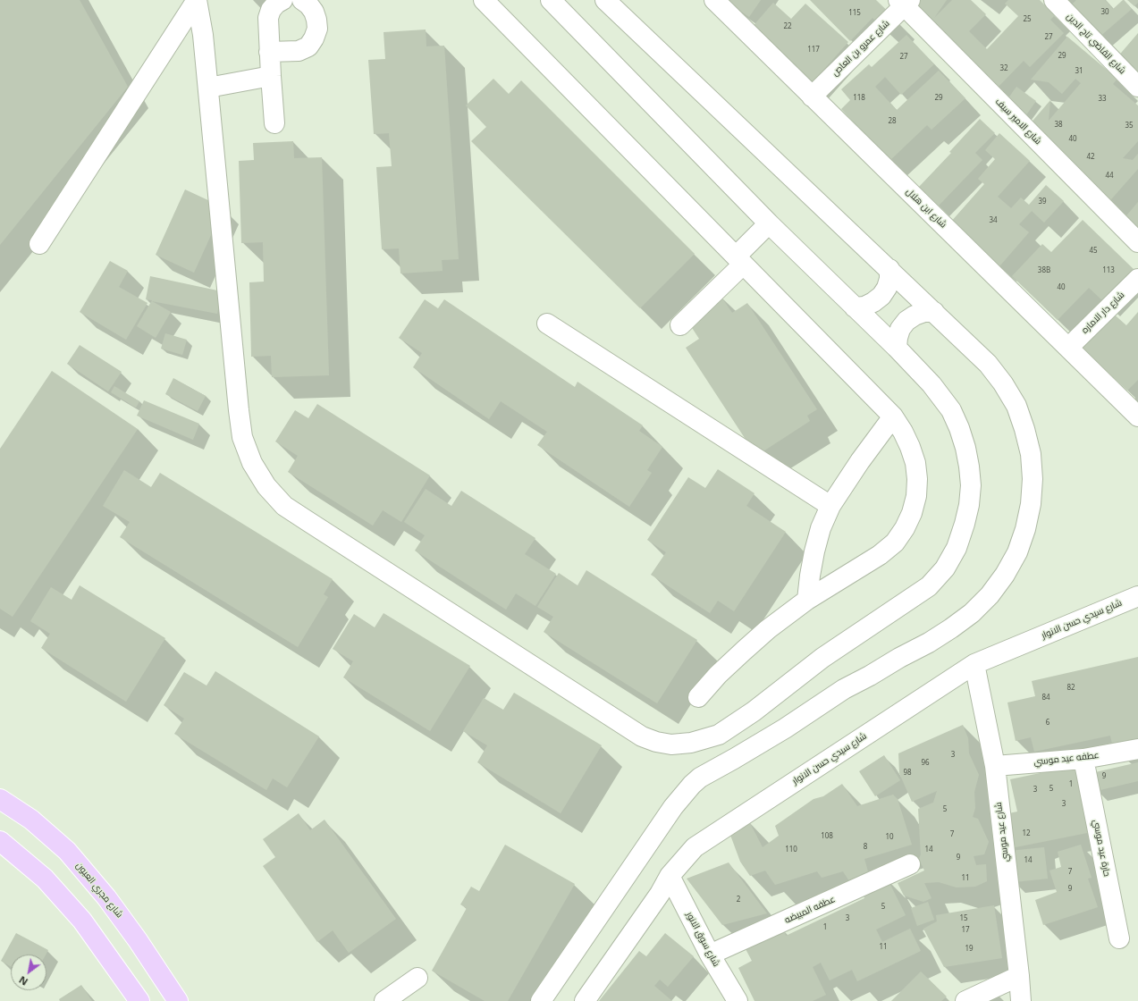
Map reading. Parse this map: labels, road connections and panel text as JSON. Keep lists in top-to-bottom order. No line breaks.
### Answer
{"streets":{"main road":["شارع مجري العيون"],"street":["شارع القاضي تاج الدين","شارع عمرو بن العاص","شارع الامير سيف","شارع ابن هلال","شارع دار الاماره","شارع سيدي حسن الانوار","عطفه عيد موسي","شارع عيد موسي","حارة عيد موسي","عطفه المبيضه","شارع سوق الانور"]},"crossings":[["شارع عمرو بن العاص","شارع الامير سيف"],["شارع عمرو بن العاص","شارع ابن هلال"],["شارع ابن هلال","شارع دار الاماره"],["شارع سيدي حسن الانوار","شارع عيد موسي"],["شارع سيدي حسن الانوار","شارع سوق الانور"],["عطفه عيد موسي","شارع عيد موسي"],["عطفه عيد موسي","حارة عيد موسي"],["عطفه المبيضه","شارع سوق الانور"]],"house_numbers":["30","115","25","22","27","117","29","27","32","31","118","29","33","28","38","35","40","42","44","39","34","45","38B","113","40","82","84","6","3","96","98","9","1","5","3","3","5","12","7","108","10","8","110","14","9","14","7","11","9","2","5","3","15","1","17","11","19"],"north":"bottom left"}
